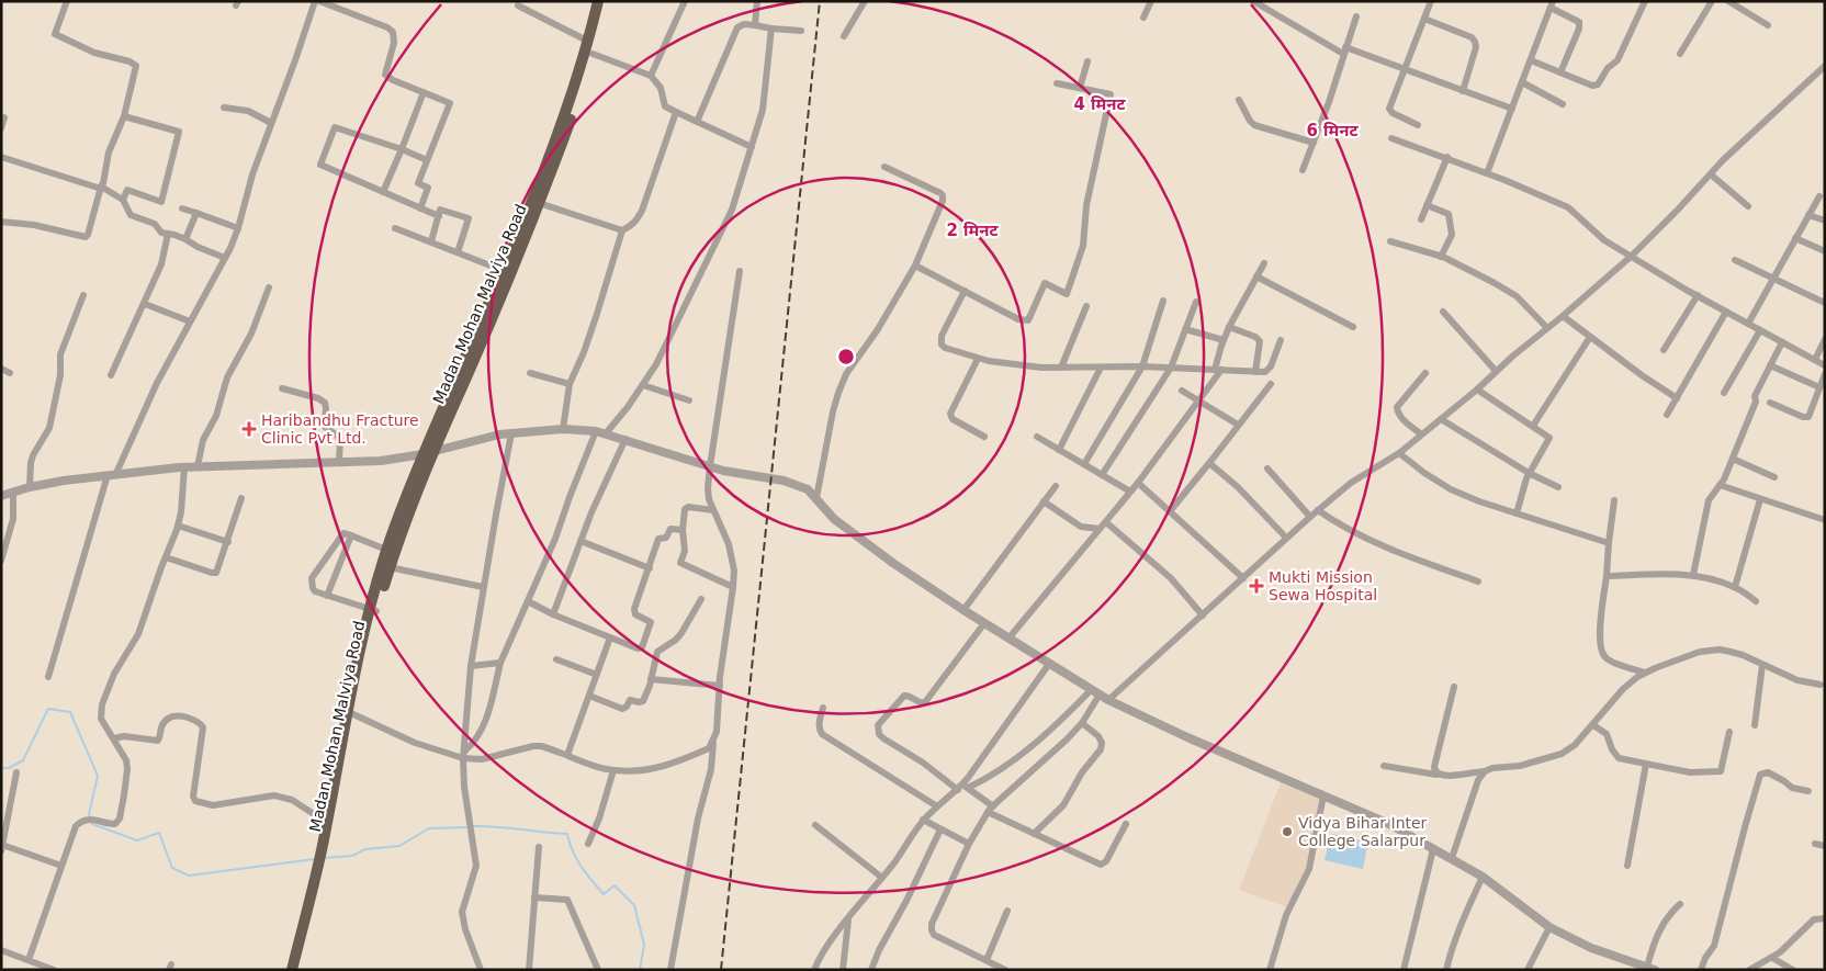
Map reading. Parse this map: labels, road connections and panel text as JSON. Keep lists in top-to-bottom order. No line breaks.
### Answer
{"streets":{"highway":["Madan Mohan Malviya Road"]},"places":{"health":["Haribandhu Fracture Clinic Pvt Ltd.","Mukti Mission Sewa Hospital"],"other":["Vidya Bihar Inter College Salarpur"]},"rings":["4 मिनट","6 मिनट","2 मिनट"]}
